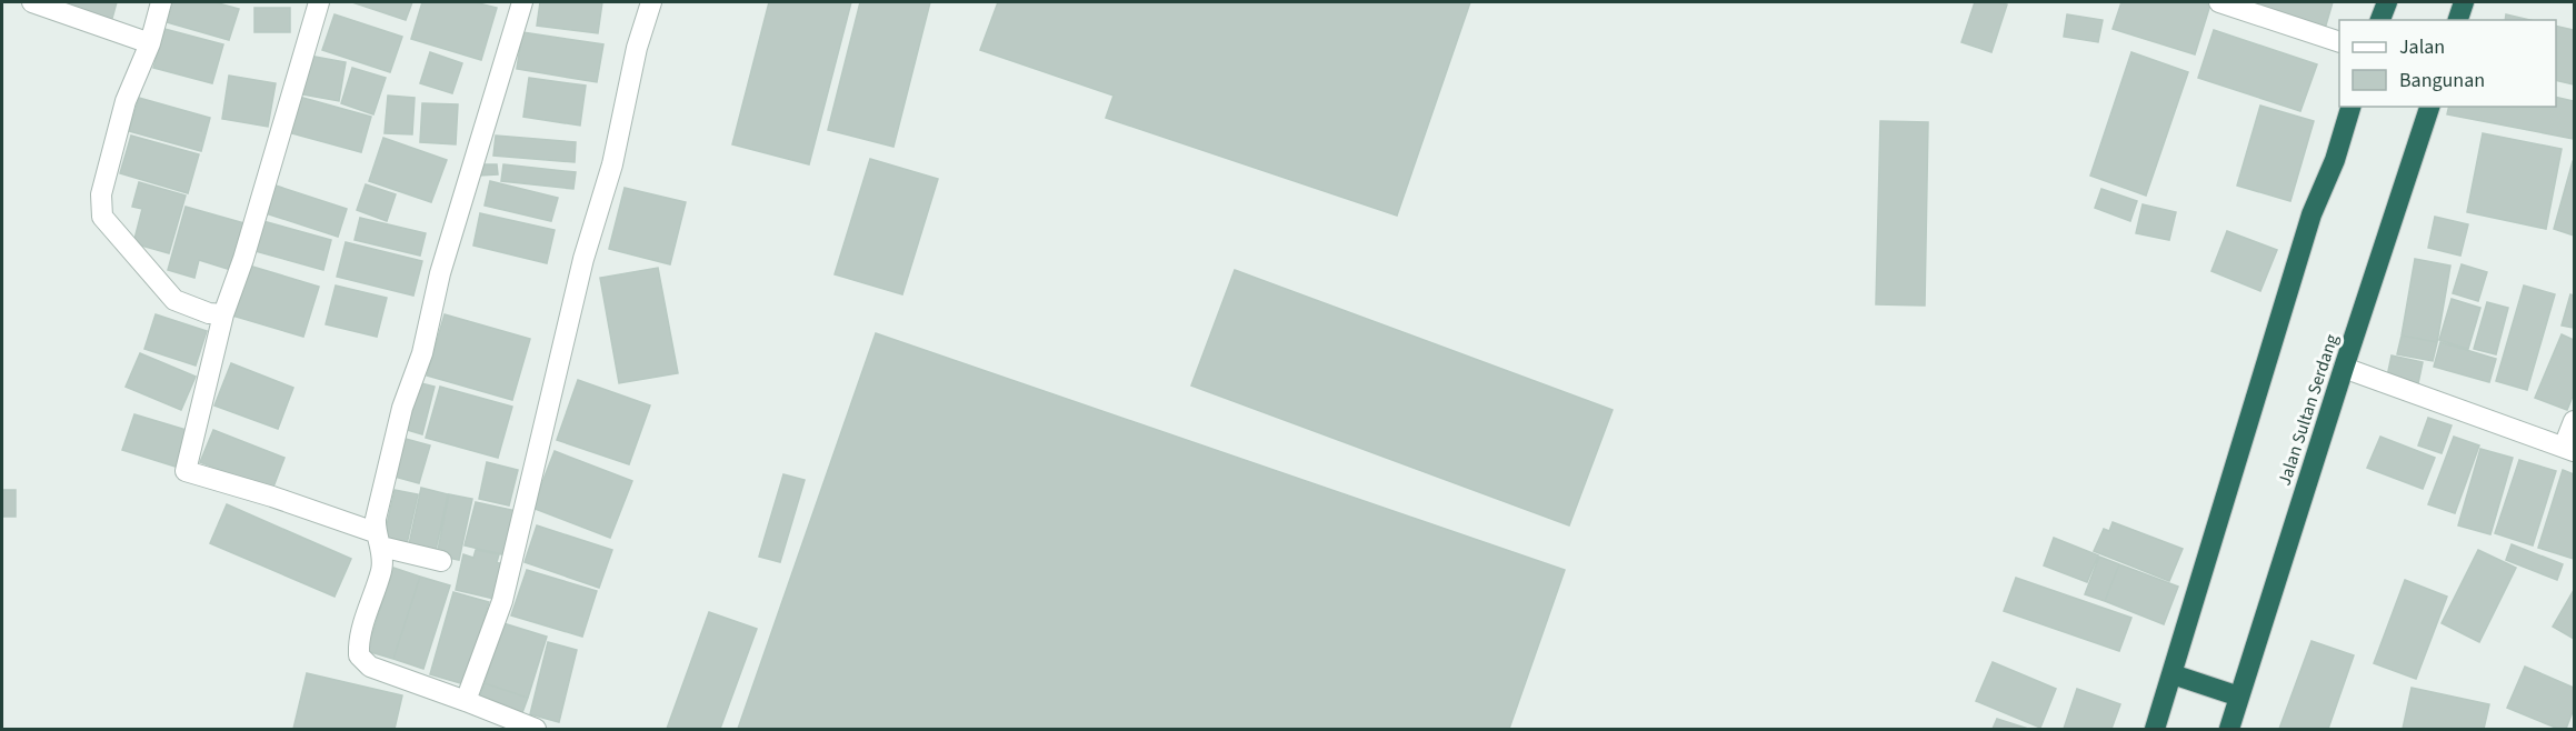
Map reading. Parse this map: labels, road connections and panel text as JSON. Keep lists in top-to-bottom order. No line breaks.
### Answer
{"streets":{"highway":["Jalan Sultan Serdang"]},"legend":["Jalan","Bangunan"]}
